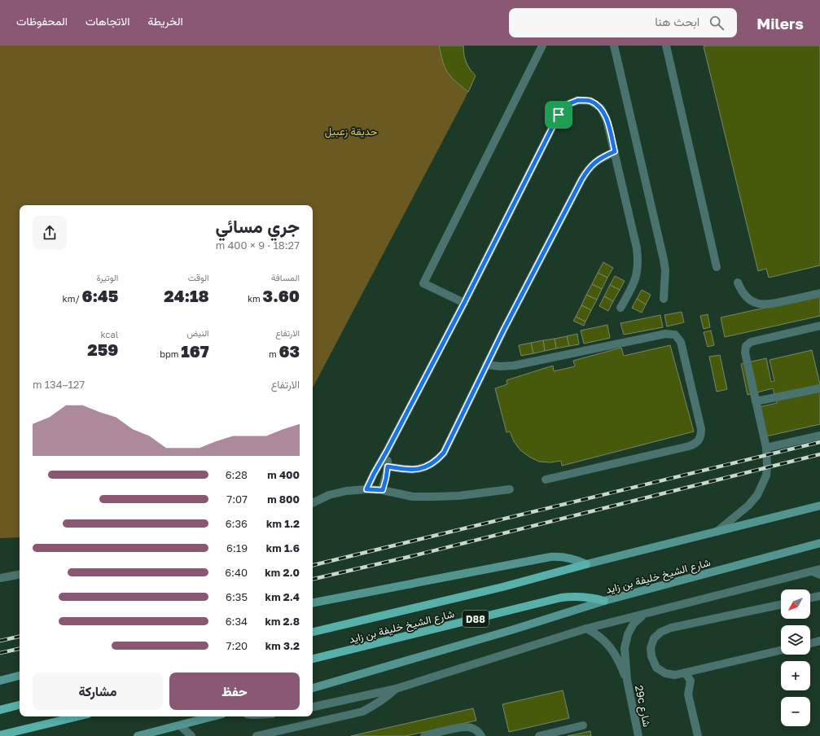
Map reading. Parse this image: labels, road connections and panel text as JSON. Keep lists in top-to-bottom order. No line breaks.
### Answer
{"streets":{"main road":["شارع الشيخ خليفة بن زايد","D88"],"street":["29c شارع"]},"parks":["حديقة زعبيل"],"north":"bottom left","page":{"header":"Milers","search":"ابحث هنا","nav":["الخريطة","الاتجاهات","المحفوظات"],"heading":["جري مسائي","18:27 · 9 × 400 m"],"stats":[["المسافة","3.60 km"],["الوقت","24:18"],["الوتيرة","6:45 /km"],["الارتفاع","63 m"],["النبض","167 bpm"],["kcal","259"]],"chart":["الارتفاع","127–134 m"],"list":[{"name":"400 m","note":"6:28"},{"name":"800 m","note":"7:07"},{"name":"1.2 km","note":"6:36"},{"name":"1.6 km","note":"6:19"},{"name":"2.0 km","note":"6:40"},{"name":"2.4 km","note":"6:35"},{"name":"2.8 km","note":"6:34"},{"name":"3.2 km","note":"7:20"}],"map_buttons":["+","−"],"buttons":["حفظ","مشاركة"]}}
